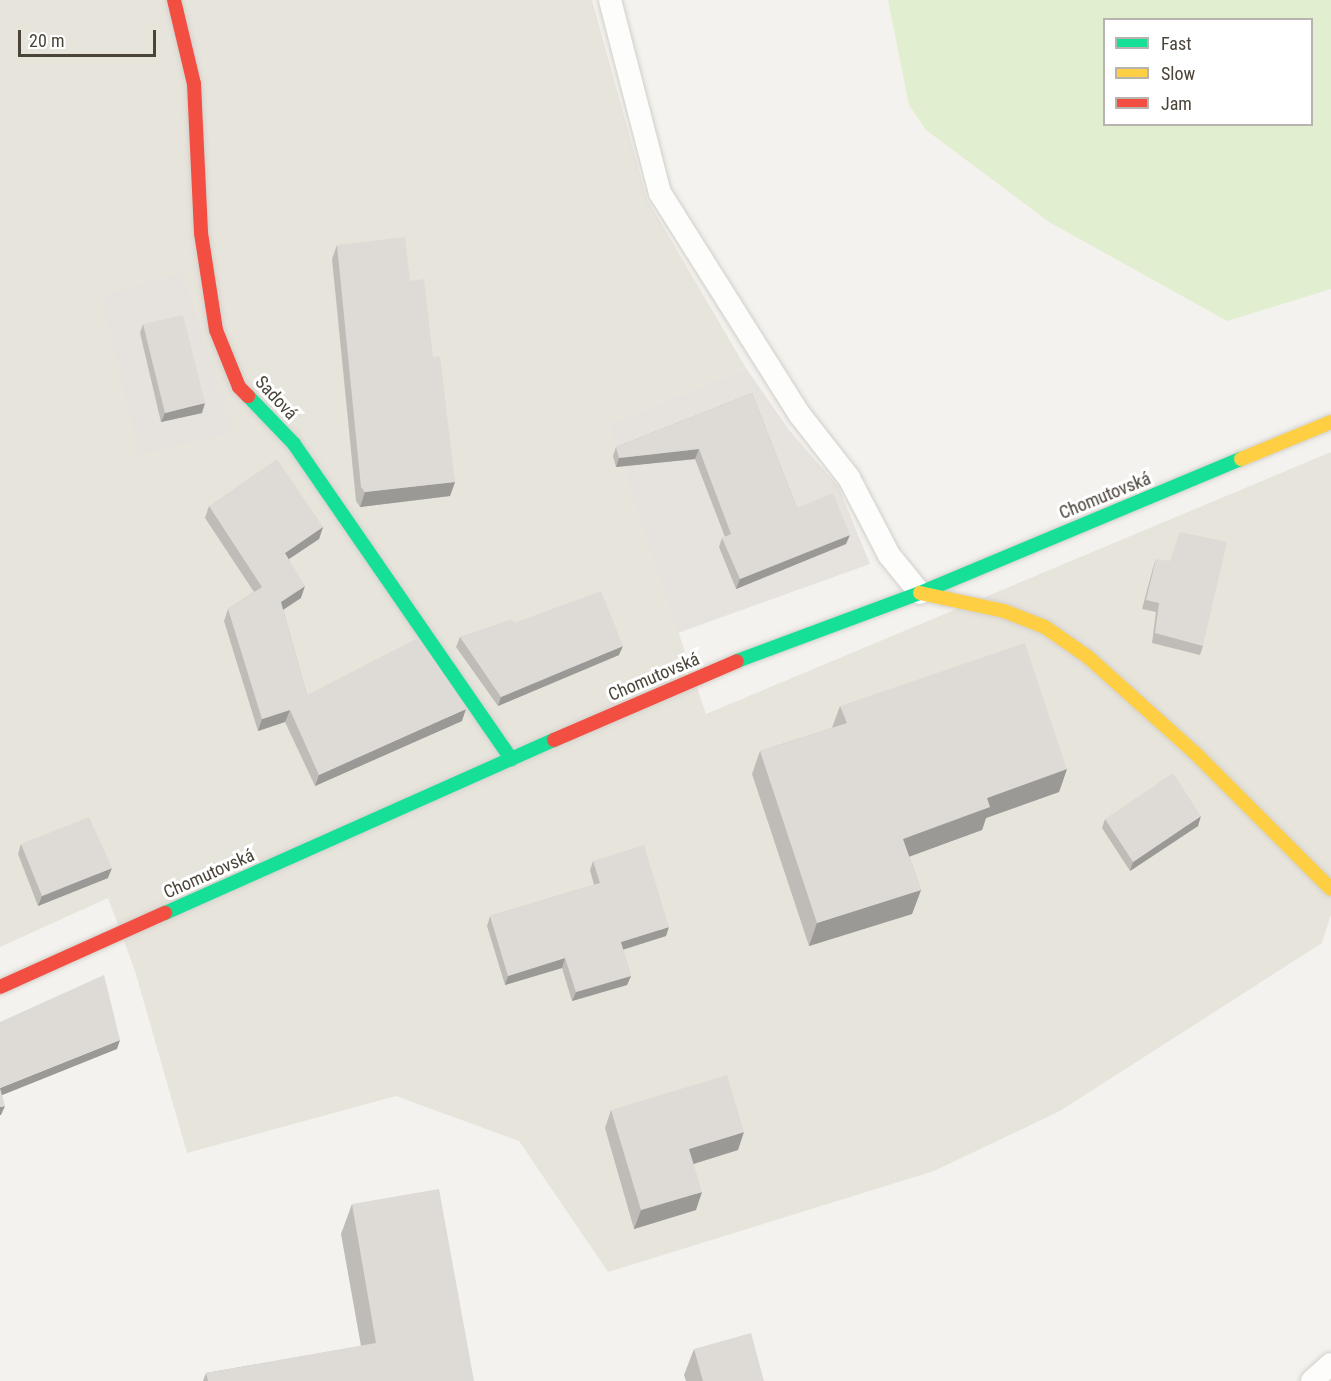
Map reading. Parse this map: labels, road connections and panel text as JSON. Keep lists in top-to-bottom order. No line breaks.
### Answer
{"streets":{"main road":["Sadová","Chomutovská"]},"crossings":[["Sadová","Chomutovská"]],"legend":["Fast","Slow","Jam"],"scale_bar":"20 m"}
